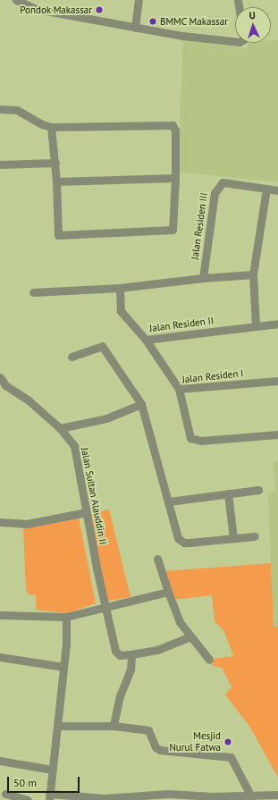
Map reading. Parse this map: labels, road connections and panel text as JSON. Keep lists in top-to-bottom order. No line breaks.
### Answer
{"streets":{"street":["Jalan Residen III","Jalan Residen II","Jalan Residen I","Jalan Sultan Alauddin II"]},"crossings":[["Jalan Residen II","Jalan Residen I"]],"places":["Pondok Makassar","BMMC Makassar","Mesjid Nurul Fatwa"],"scale_bar":"50 m","north":"top"}
